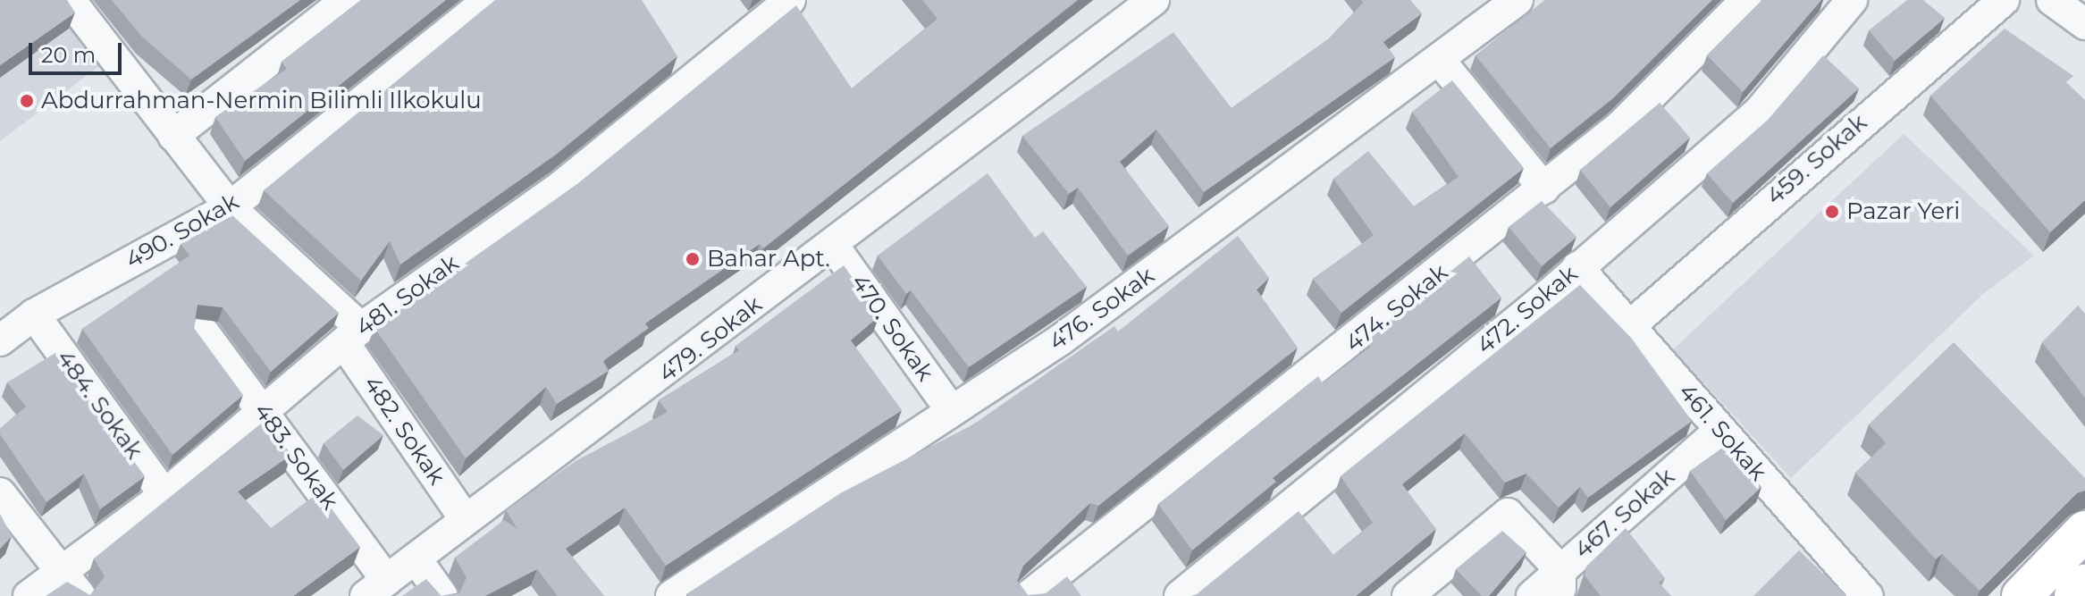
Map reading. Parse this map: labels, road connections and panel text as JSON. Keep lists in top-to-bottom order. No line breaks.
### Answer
{"streets":{"street":["459. Sokak","490. Sokak","481. Sokak","474. Sokak","476. Sokak","472. Sokak","470. Sokak","479. Sokak","484. Sokak","482. Sokak","461. Sokak","483. Sokak","467. Sokak"]},"crossings":[["459. Sokak","461. Sokak"],["490. Sokak","484. Sokak"],["490. Sokak","482. Sokak"],["481. Sokak","484. Sokak"],["481. Sokak","482. Sokak"],["481. Sokak","483. Sokak"],["476. Sokak","470. Sokak"],["472. Sokak","461. Sokak"],["470. Sokak","479. Sokak"],["479. Sokak","482. Sokak"],["479. Sokak","483. Sokak"],["461. Sokak","467. Sokak"]],"places":["Abdurrahman-Nermin Bilimli Ilkokulu","Pazar Yeri","Bahar Apt."],"scale_bar":"20 m"}
